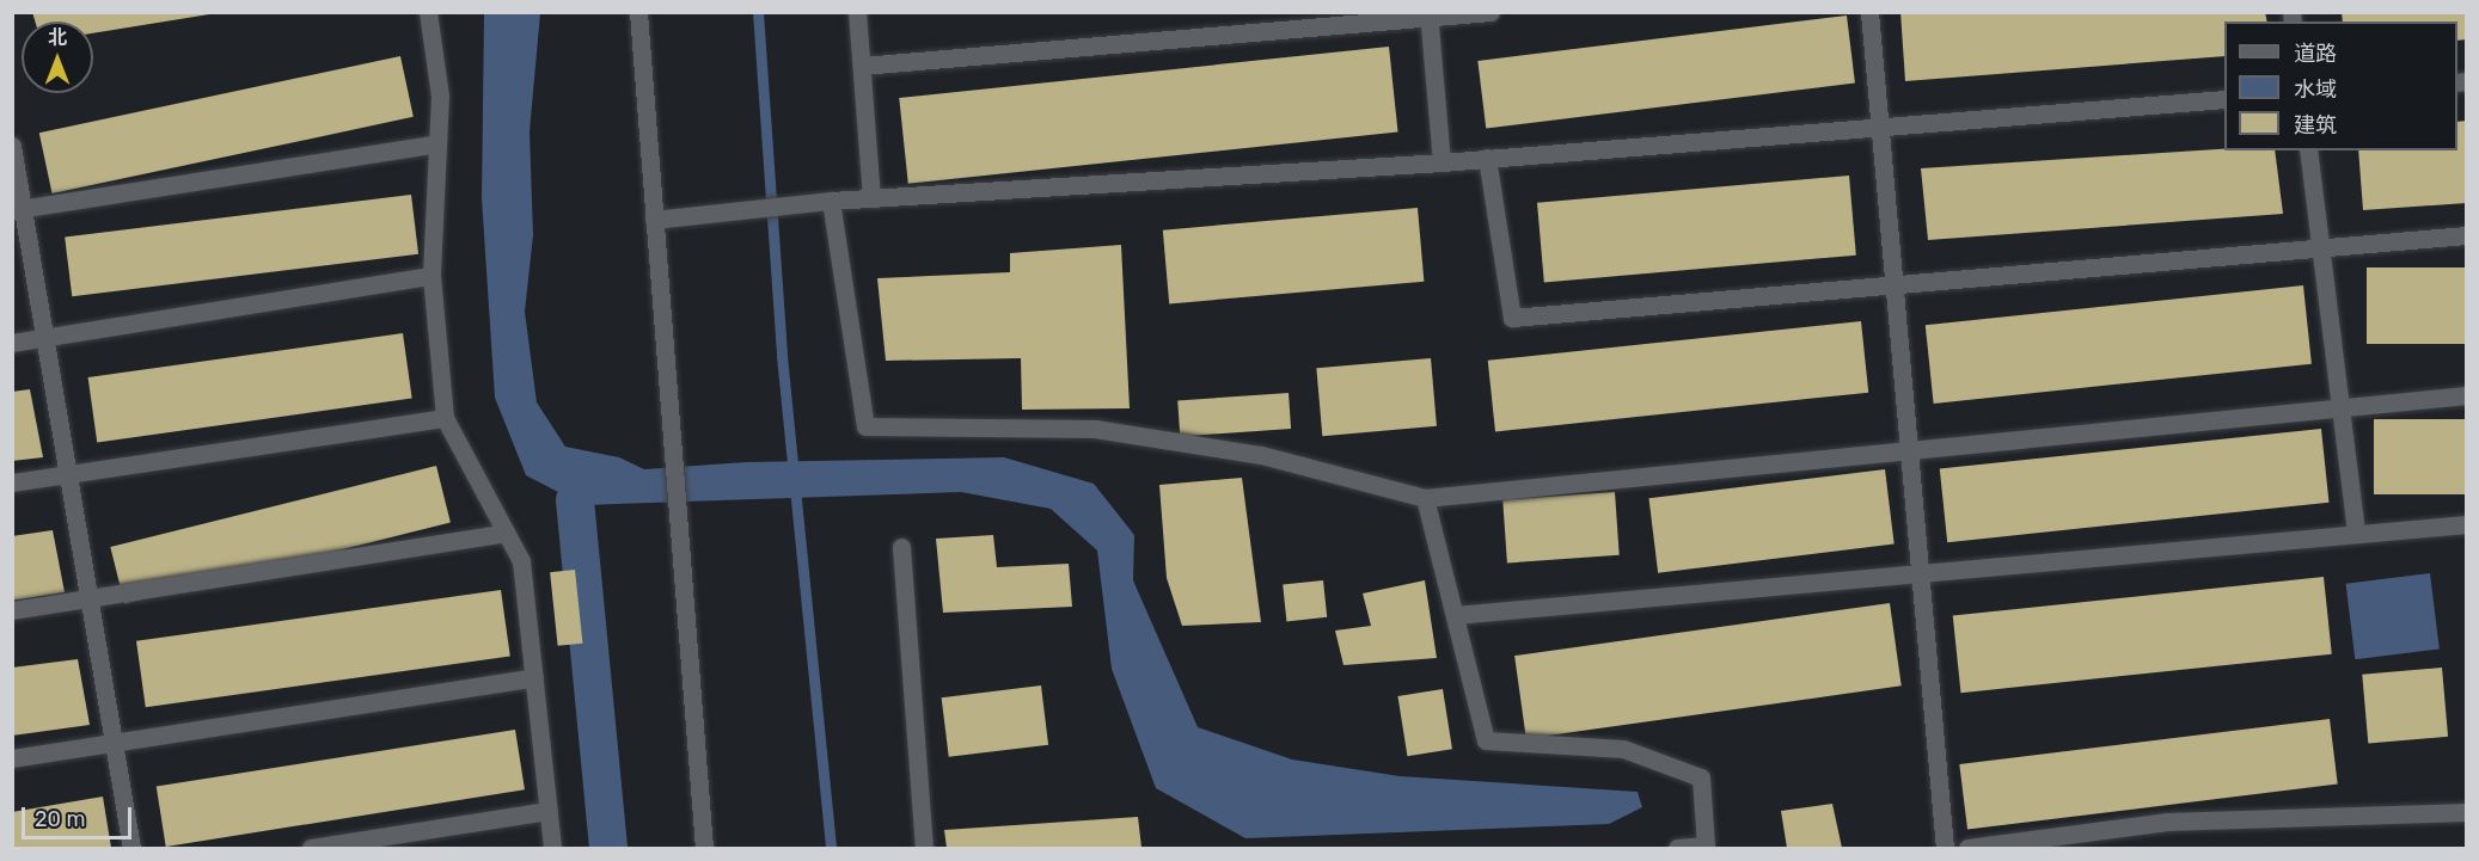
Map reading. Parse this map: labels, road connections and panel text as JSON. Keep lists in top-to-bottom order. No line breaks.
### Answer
{"legend":["道路","水域","建筑"],"scale_bar":"20 m","north":"top"}
